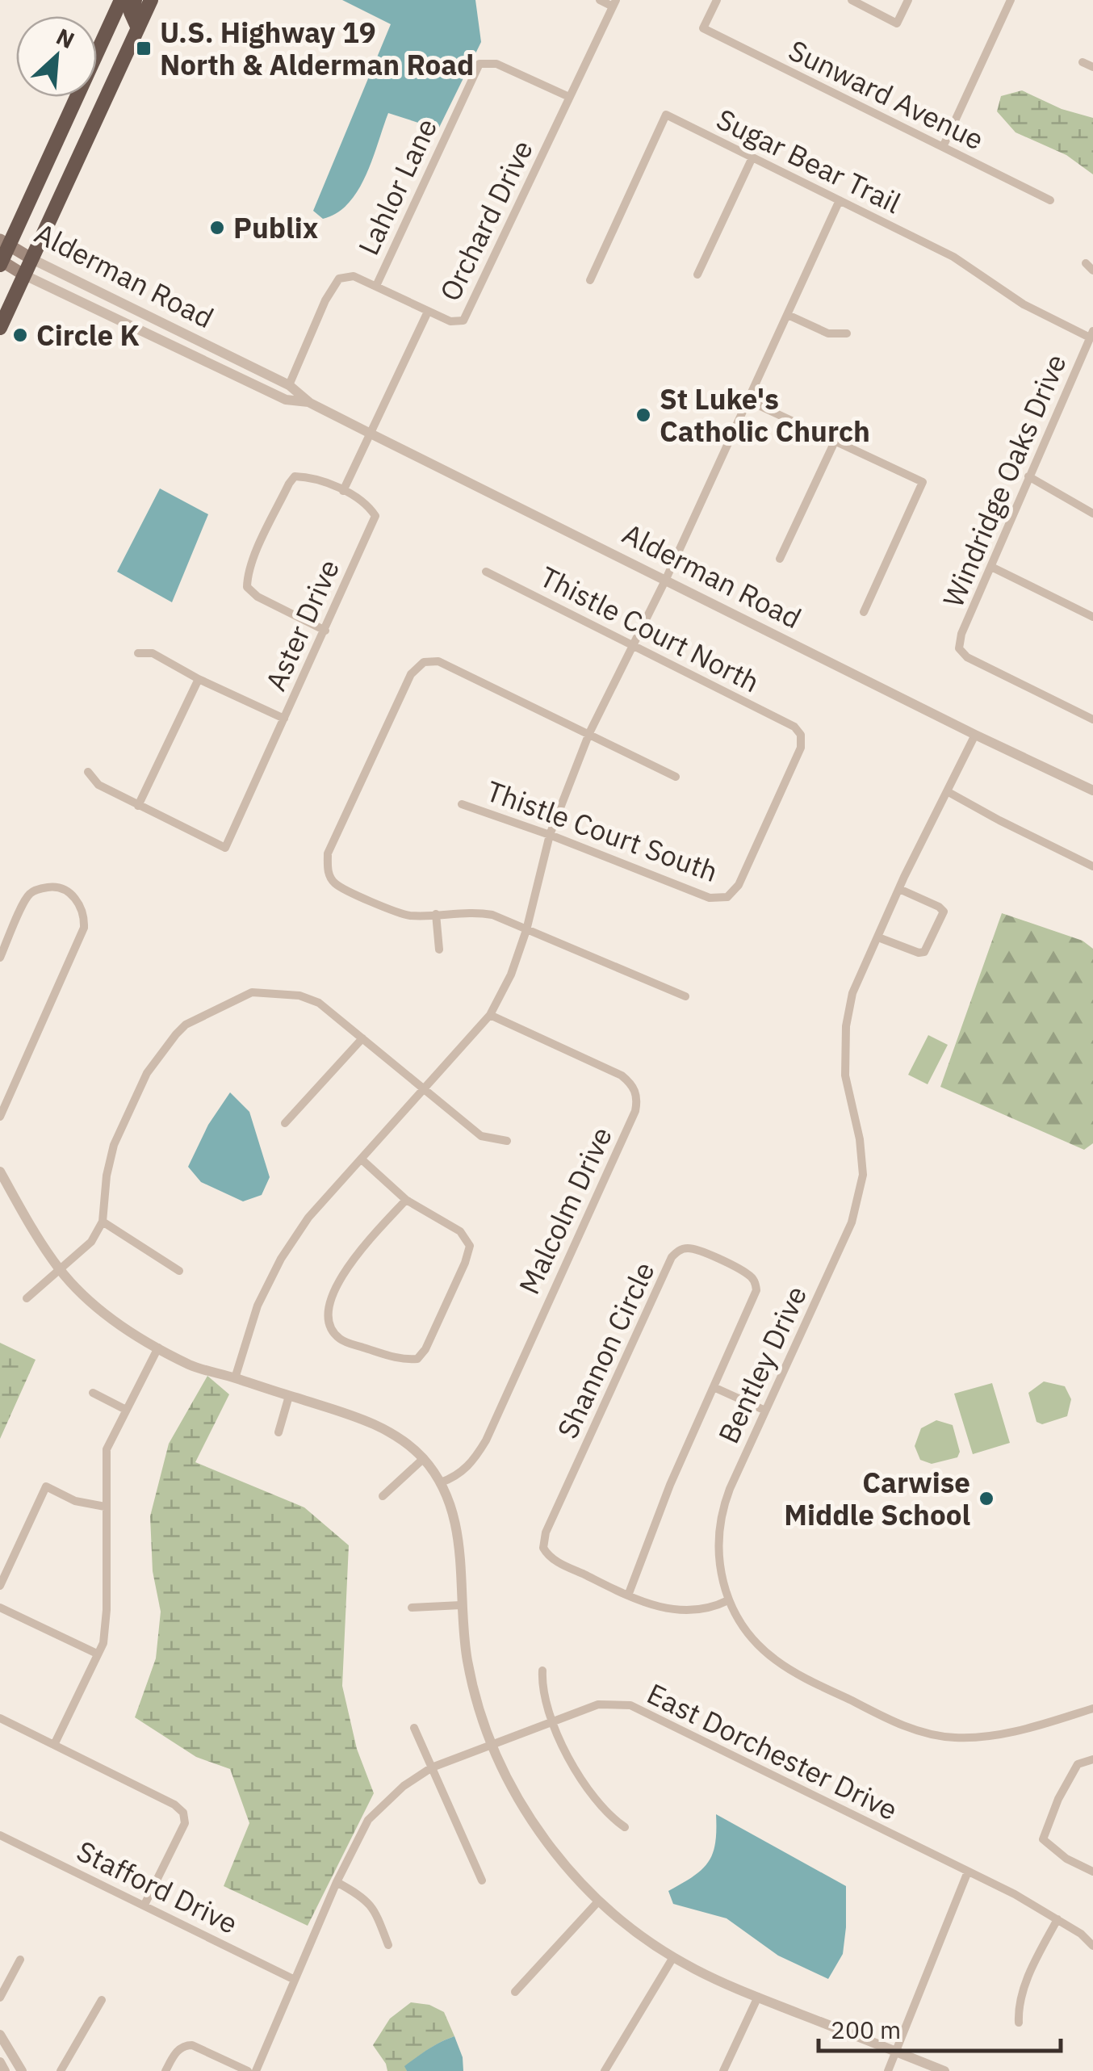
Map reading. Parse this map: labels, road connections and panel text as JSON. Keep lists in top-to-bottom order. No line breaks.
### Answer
{"streets":{"main road":["Alderman Road"],"street":["Sunward Avenue","Sugar Bear Trail","Lahlor Lane","Orchard Drive","Windridge Oaks Drive","Aster Drive","Thistle Court North","Thistle Court South","Malcolm Drive","Shannon Circle","Bentley Drive","East Dorchester Drive","Stafford Drive"]},"crossings":[["Sugar Bear Trail","Windridge Oaks Drive"],["Lahlor Lane","Orchard Drive"],["Orchard Drive","Alderman Road"],["Alderman Road","Bentley Drive"],["Thistle Court North","Thistle Court South"],["Shannon Circle","Bentley Drive"],["East Dorchester Drive","Stafford Drive"]],"places":{"transit":["U.S. Highway 19 North & Alderman Road"],"other":["Publix","Circle K","St Luke's Catholic Church","Carwise Middle School"]},"scale_bar":"200 m","north":"top right"}
